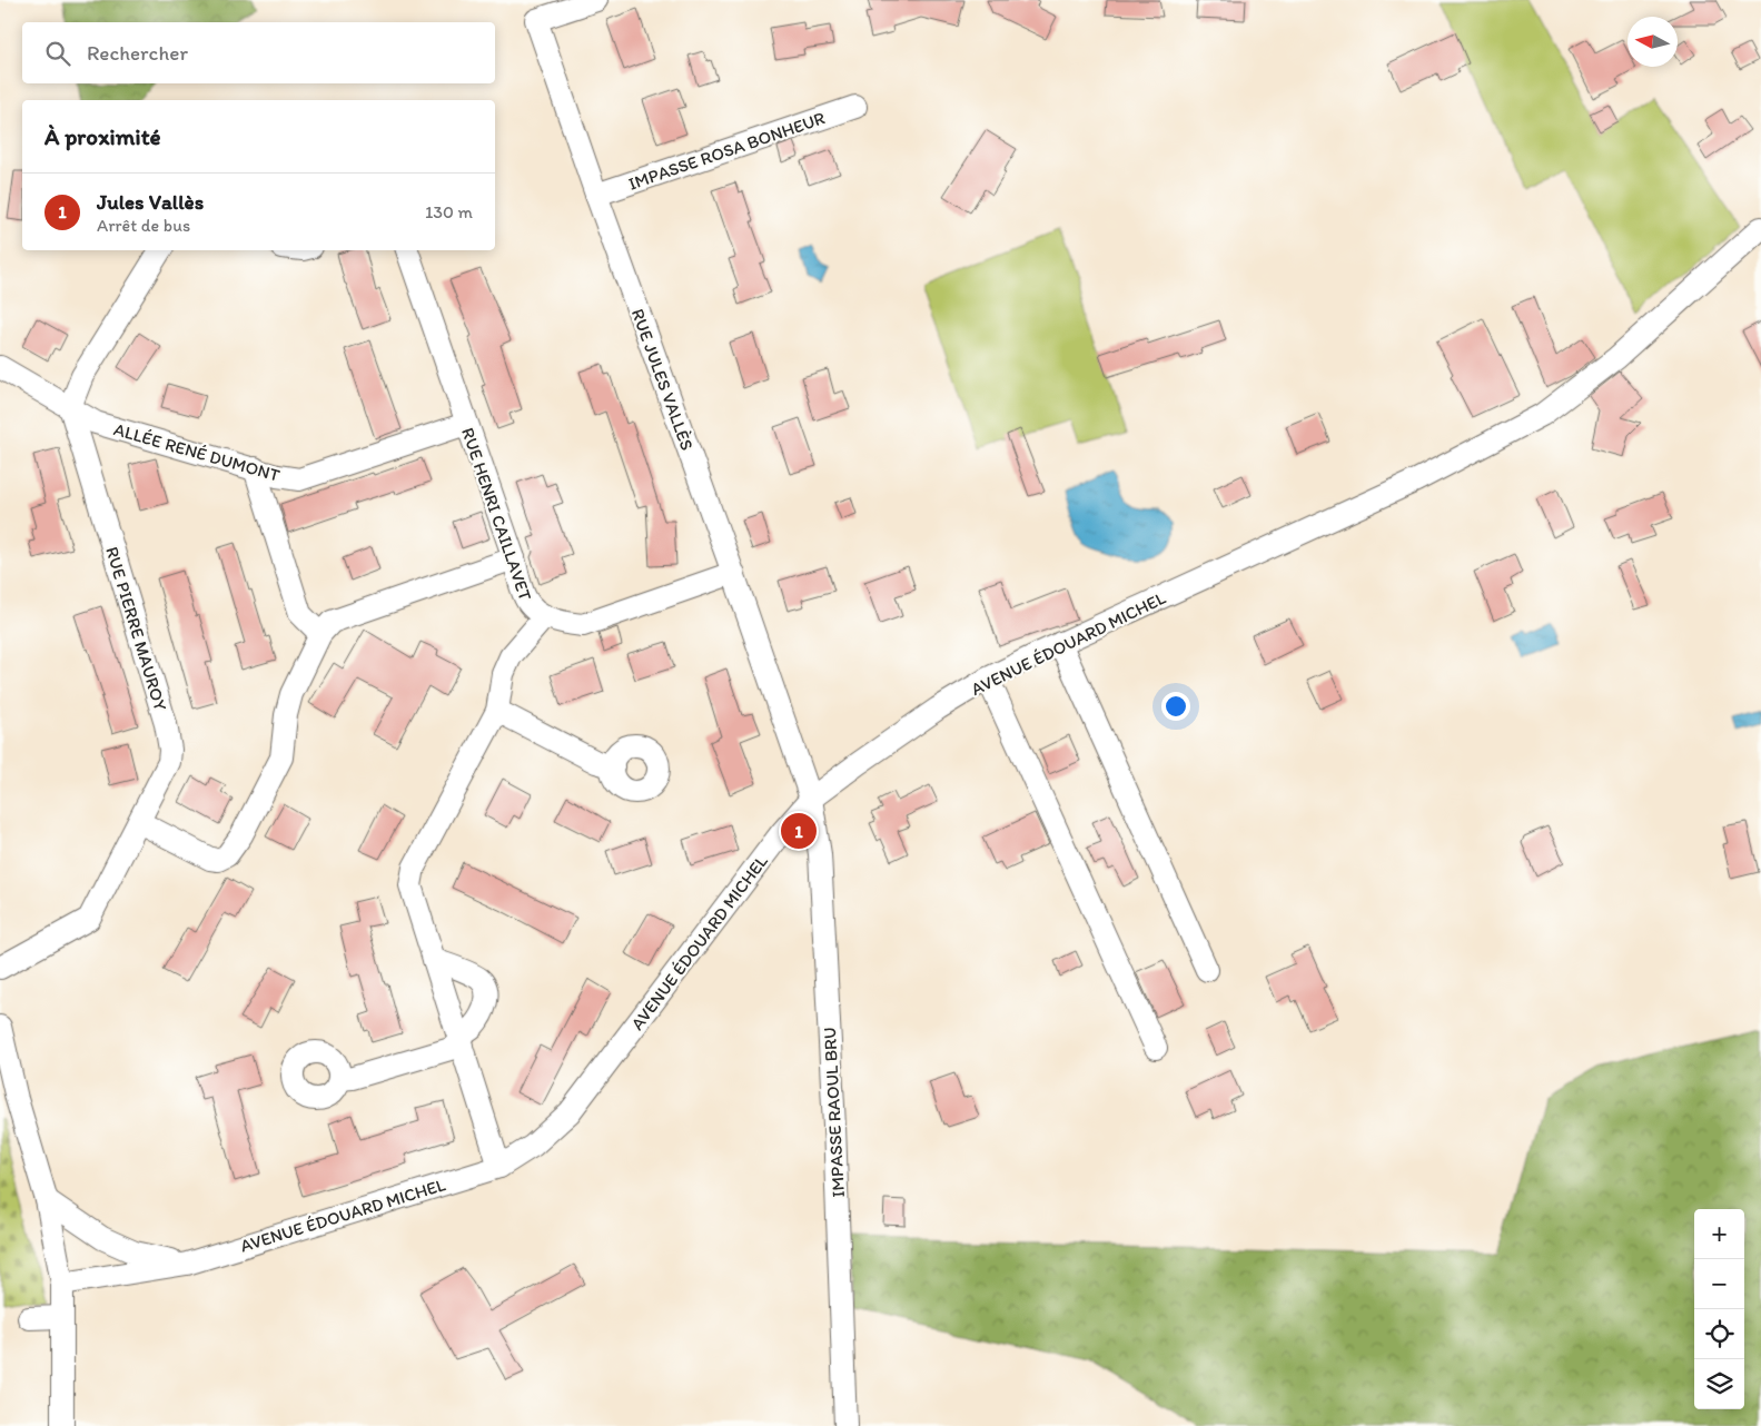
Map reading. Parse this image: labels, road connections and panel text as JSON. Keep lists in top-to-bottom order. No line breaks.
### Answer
{"streets":{"street":["IMPASSE ROSA BONHEUR","RUE JULES VALLÈS","ALLÉE RENÉ DUMONT","RUE HENRI CAILLAVET","RUE PIERRE MAUROY","AVENUE ÉDOUARD MICHEL","IMPASSE RAOUL BRU"]},"crossings":[["IMPASSE ROSA BONHEUR","RUE JULES VALLÈS"],["RUE JULES VALLÈS","RUE HENRI CAILLAVET"],["RUE JULES VALLÈS","AVENUE ÉDOUARD MICHEL"],["RUE JULES VALLÈS","IMPASSE RAOUL BRU"],["ALLÉE RENÉ DUMONT","RUE HENRI CAILLAVET"],["ALLÉE RENÉ DUMONT","RUE PIERRE MAUROY"],["AVENUE ÉDOUARD MICHEL","IMPASSE RAOUL BRU"]],"north":"left","page":{"search":"Rechercher","heading":"À proximité","list":[{"mark":"1","name":"Jules Vallès","note":"Arrêt de bus","value":"130 m"}],"pins":"1","map_buttons":["+","−"]}}
